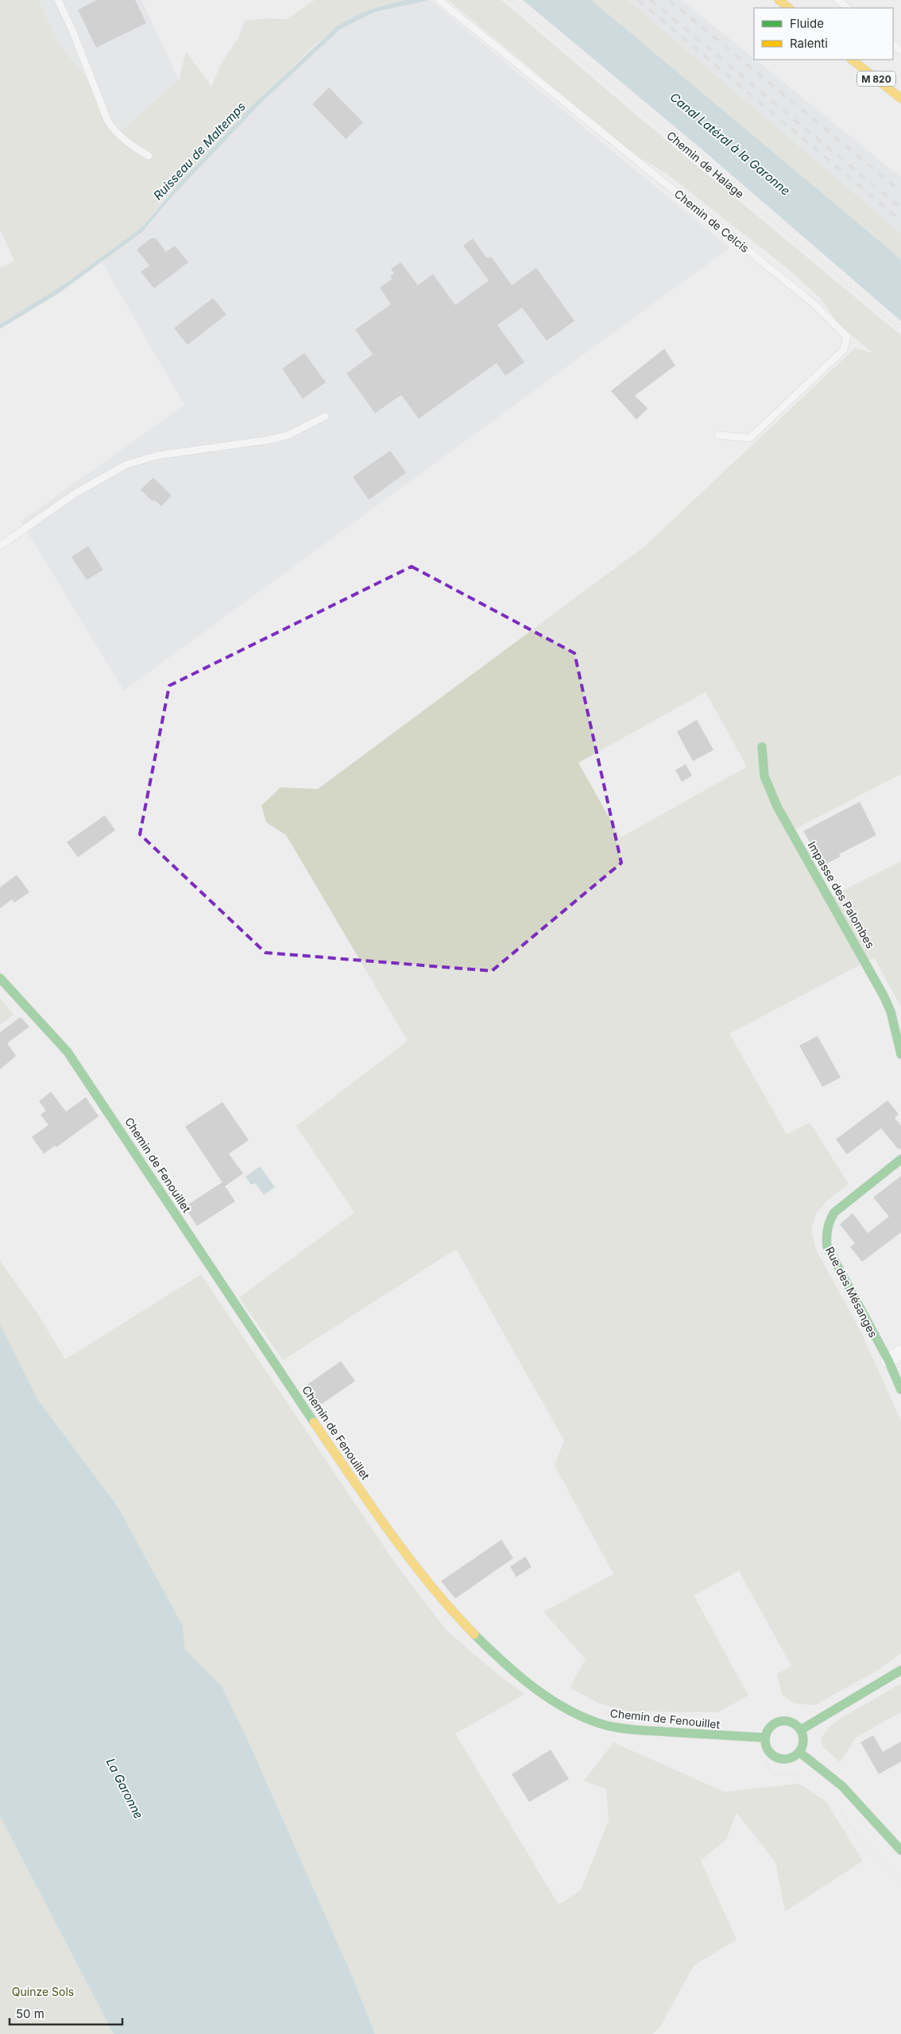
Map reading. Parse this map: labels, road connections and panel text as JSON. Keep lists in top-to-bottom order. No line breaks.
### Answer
{"streets":{"street":["M 820","Impasse des Palombes","Chemin de Fenouillet","Rue des Mésanges"],"lane":["Chemin de Celcis"],"path":["Chemin de Halage"]},"water":["Canal Latéral à la Garonne","Ruisseau de Maltemps","La Garonne"],"parks":["Quinze Sols"],"legend":["Fluide","Ralenti"],"scale_bar":"50 m"}
